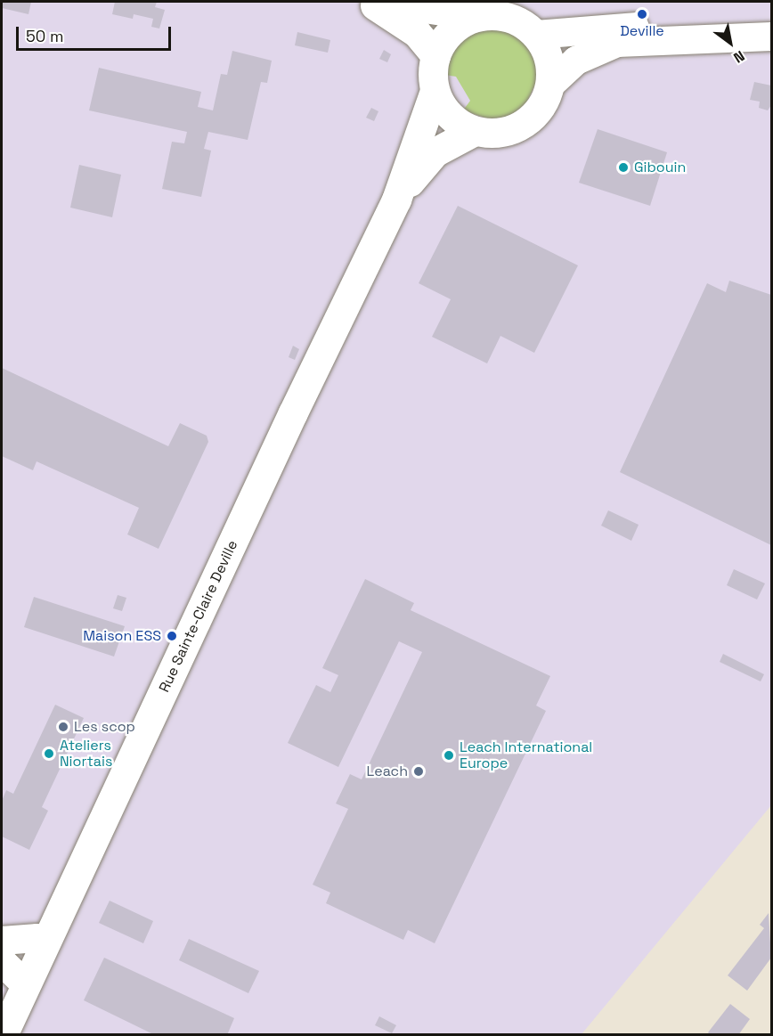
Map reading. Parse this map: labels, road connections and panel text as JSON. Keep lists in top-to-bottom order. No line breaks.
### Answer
{"streets":{"main road":["Rue Sainte-Claire Deville"]},"places":["Deville","Gibouin","Maison ESS","Les scop","Ateliers Niortais","Leach International Europe","Leach"],"scale_bar":"50 m","north":"bottom right"}
